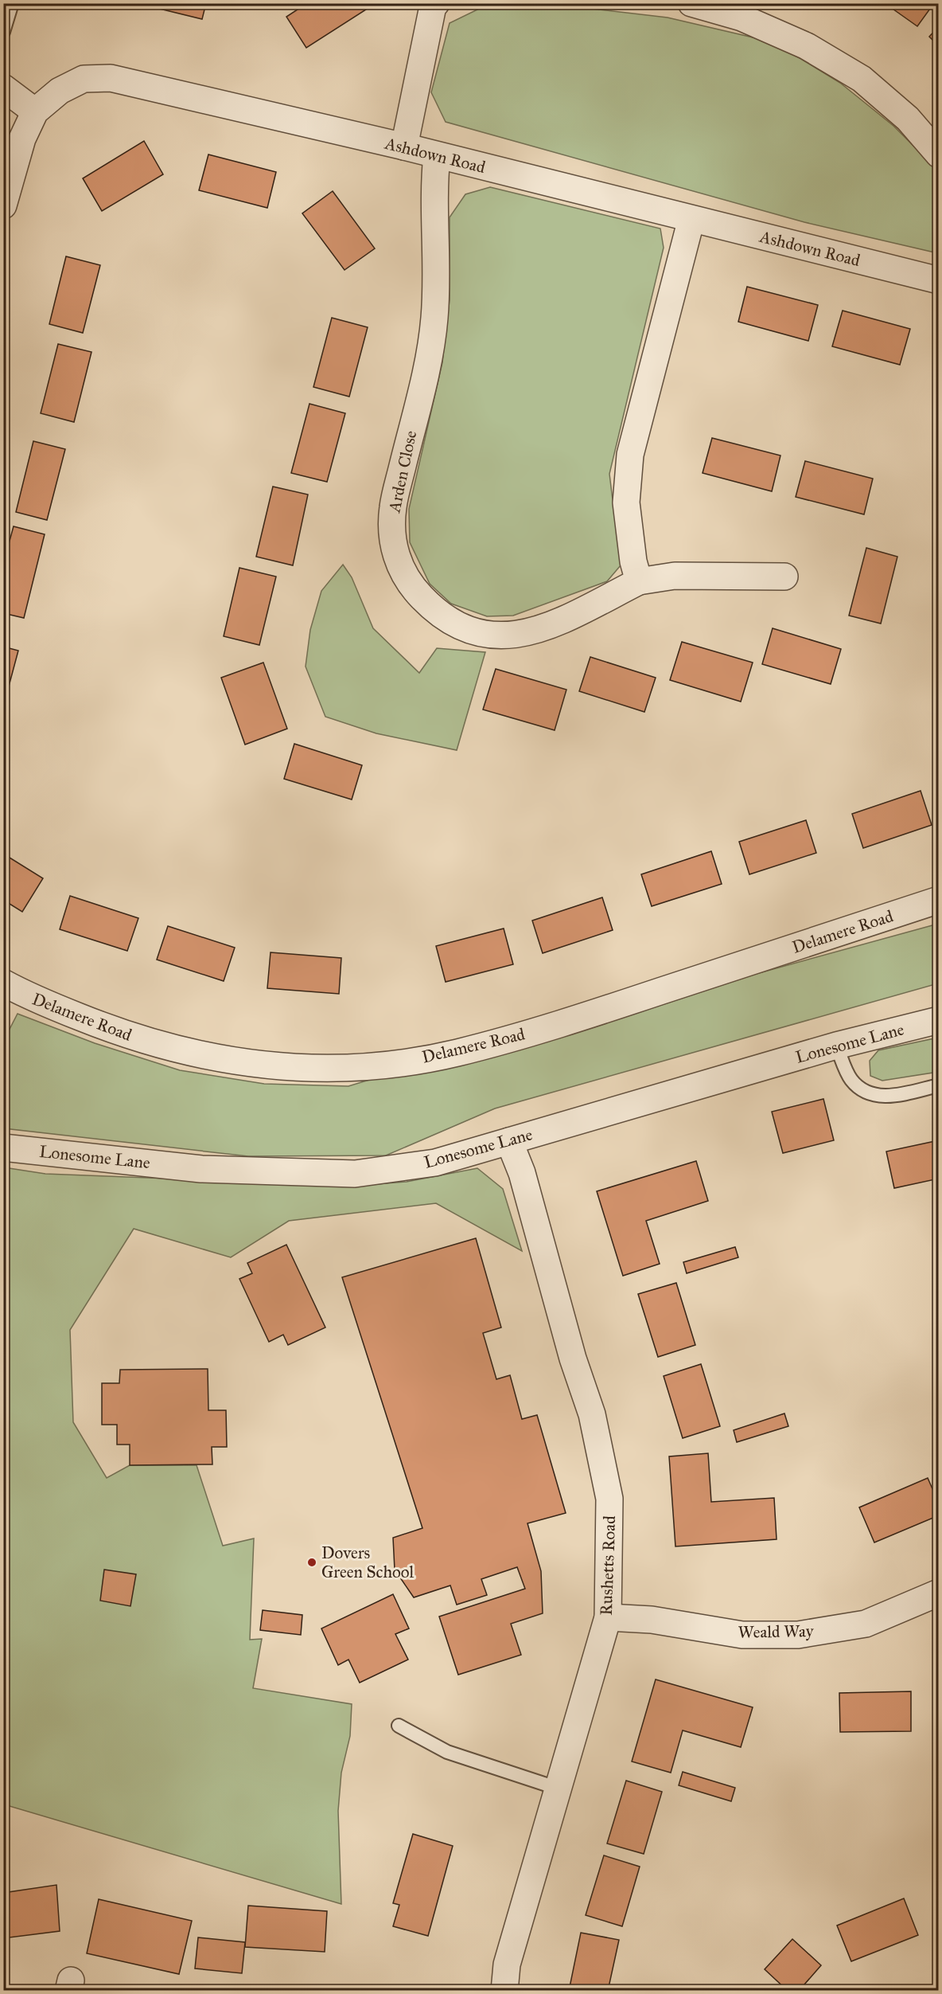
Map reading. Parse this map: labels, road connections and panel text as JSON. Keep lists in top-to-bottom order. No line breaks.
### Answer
{"streets":{"street":["Ashdown Road","Arden Close","Delamere Road","Lonesome Lane","Rushetts Road","Weald Way"]},"crossings":[["Ashdown Road","Arden Close"],["Lonesome Lane","Rushetts Road"],["Rushetts Road","Weald Way"]],"places":["Dovers Green School"]}
